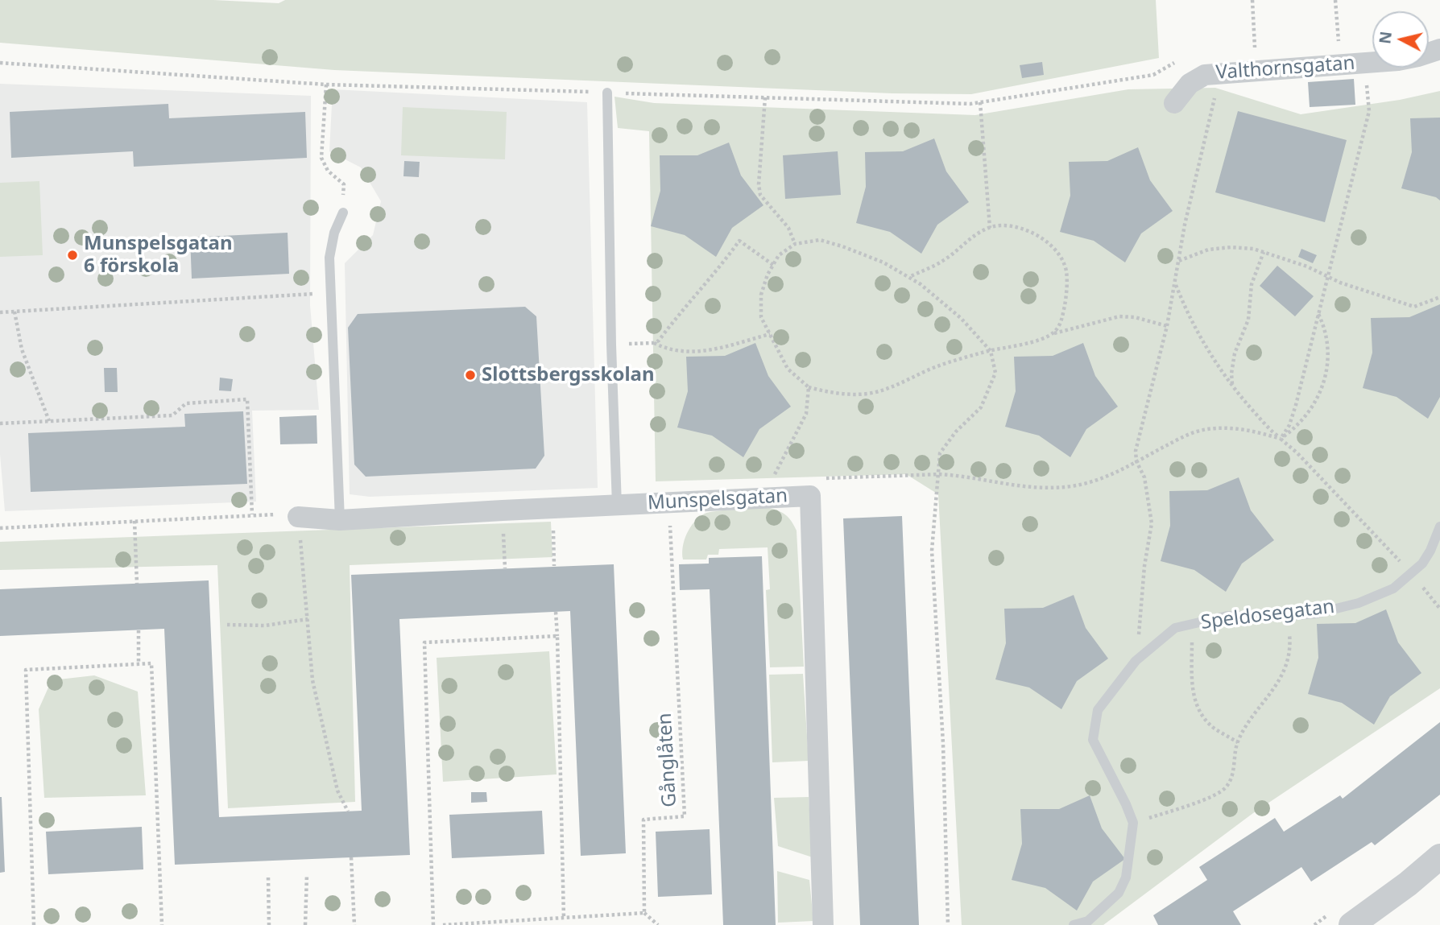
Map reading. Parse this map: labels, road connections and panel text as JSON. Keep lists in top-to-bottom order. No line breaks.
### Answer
{"streets":{"street":["Valthornsgatan","Munspelsgatan"],"lane":["Speldosegatan"],"path":["Gånglåten"]},"crossings":[["Munspelsgatan","Gånglåten"]],"places":["Munspelsgatan 6 förskola","Slottsbergsskolan"],"north":"left"}
